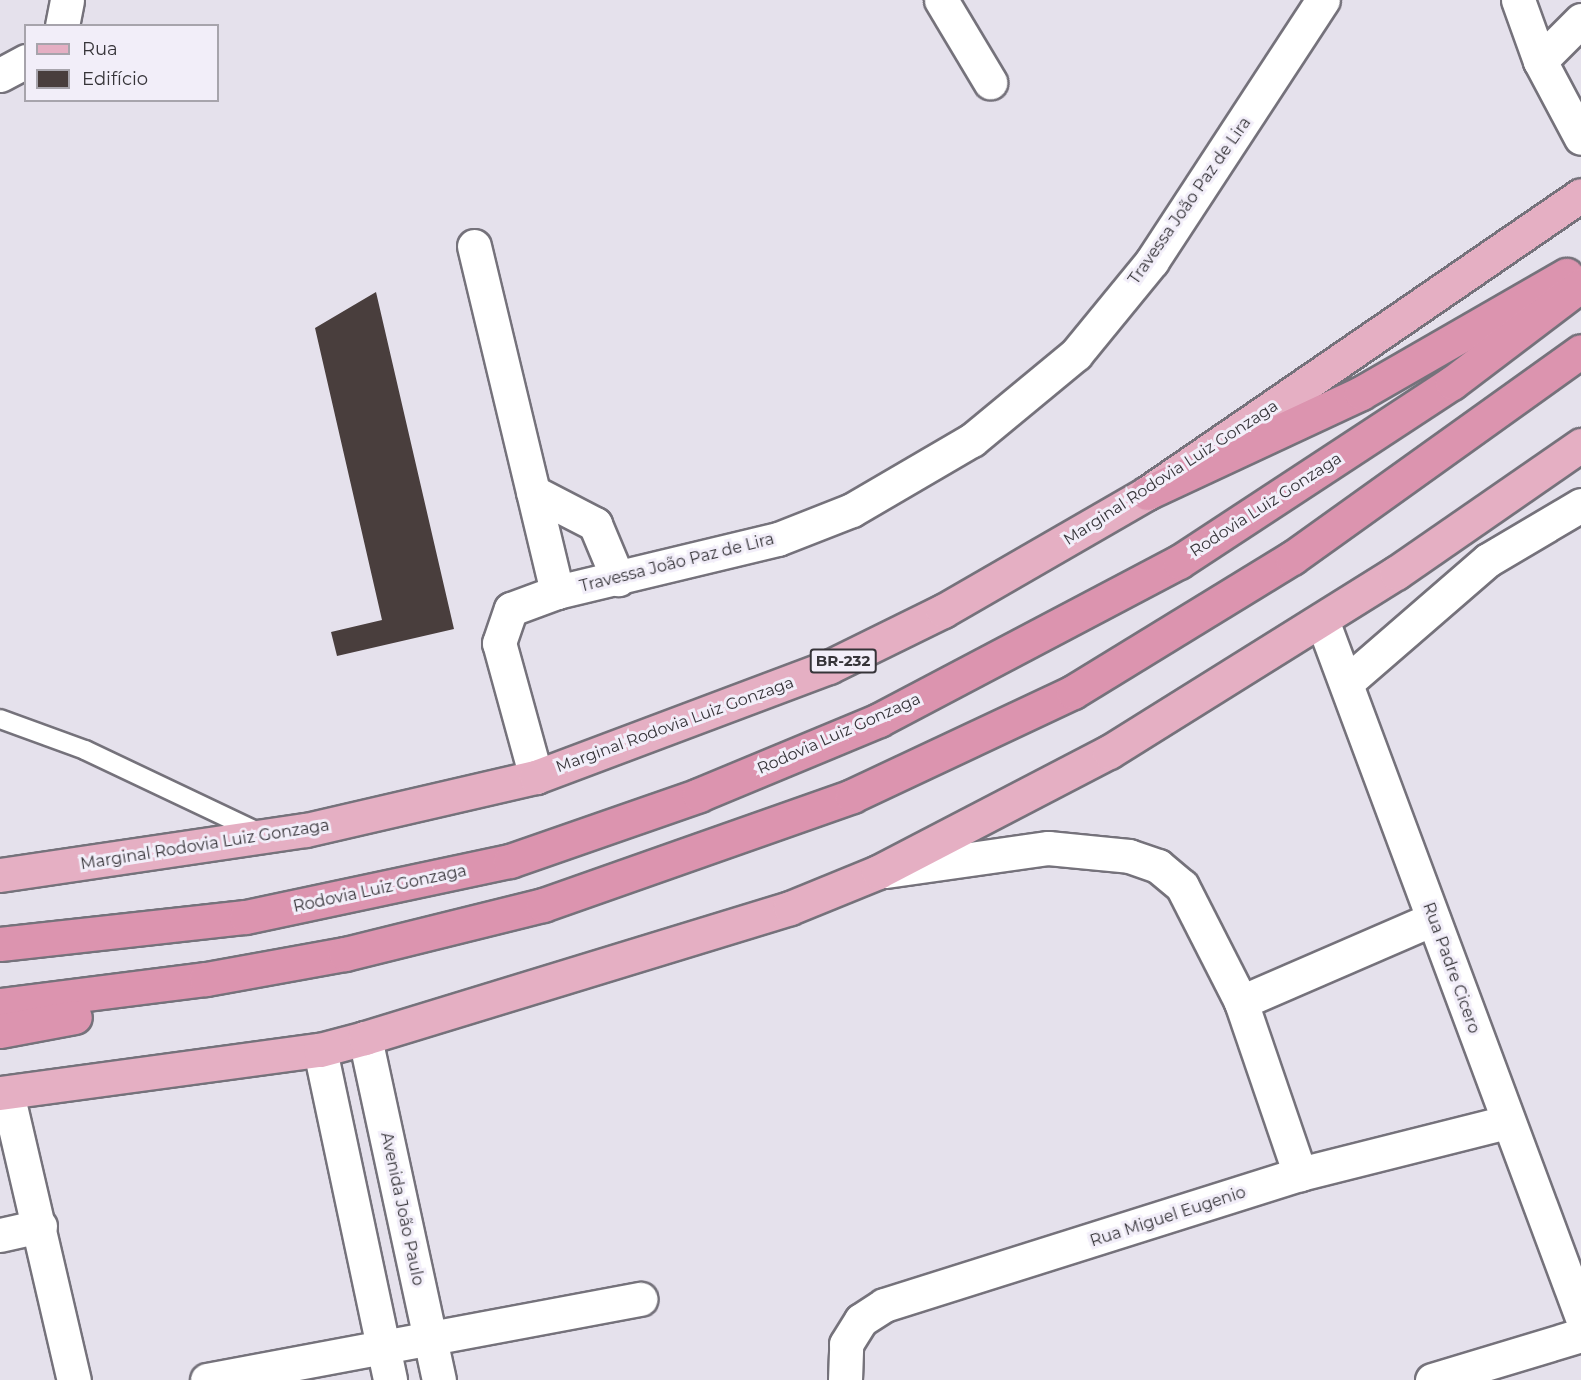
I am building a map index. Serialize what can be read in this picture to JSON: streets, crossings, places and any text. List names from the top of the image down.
{
  "streets": {
    "highway": ["Rodovia Luiz Gonzaga"],
    "main road": ["Marginal Rodovia Luiz Gonzaga", "BR-232"],
    "street": [
      "Travessa João Paz de Lira",
      "Rua Padre Cicero",
      "Avenida João Paulo",
      "Rua Miguel Eugenio"
    ]
  },
  "crossings": [
    ["Travessa João Paz de Lira", "Marginal Rodovia Luiz Gonzaga"],
    ["Rua Padre Cicero", "Rua Miguel Eugenio"]
  ],
  "legend": ["Rua", "Edifício"]
}
